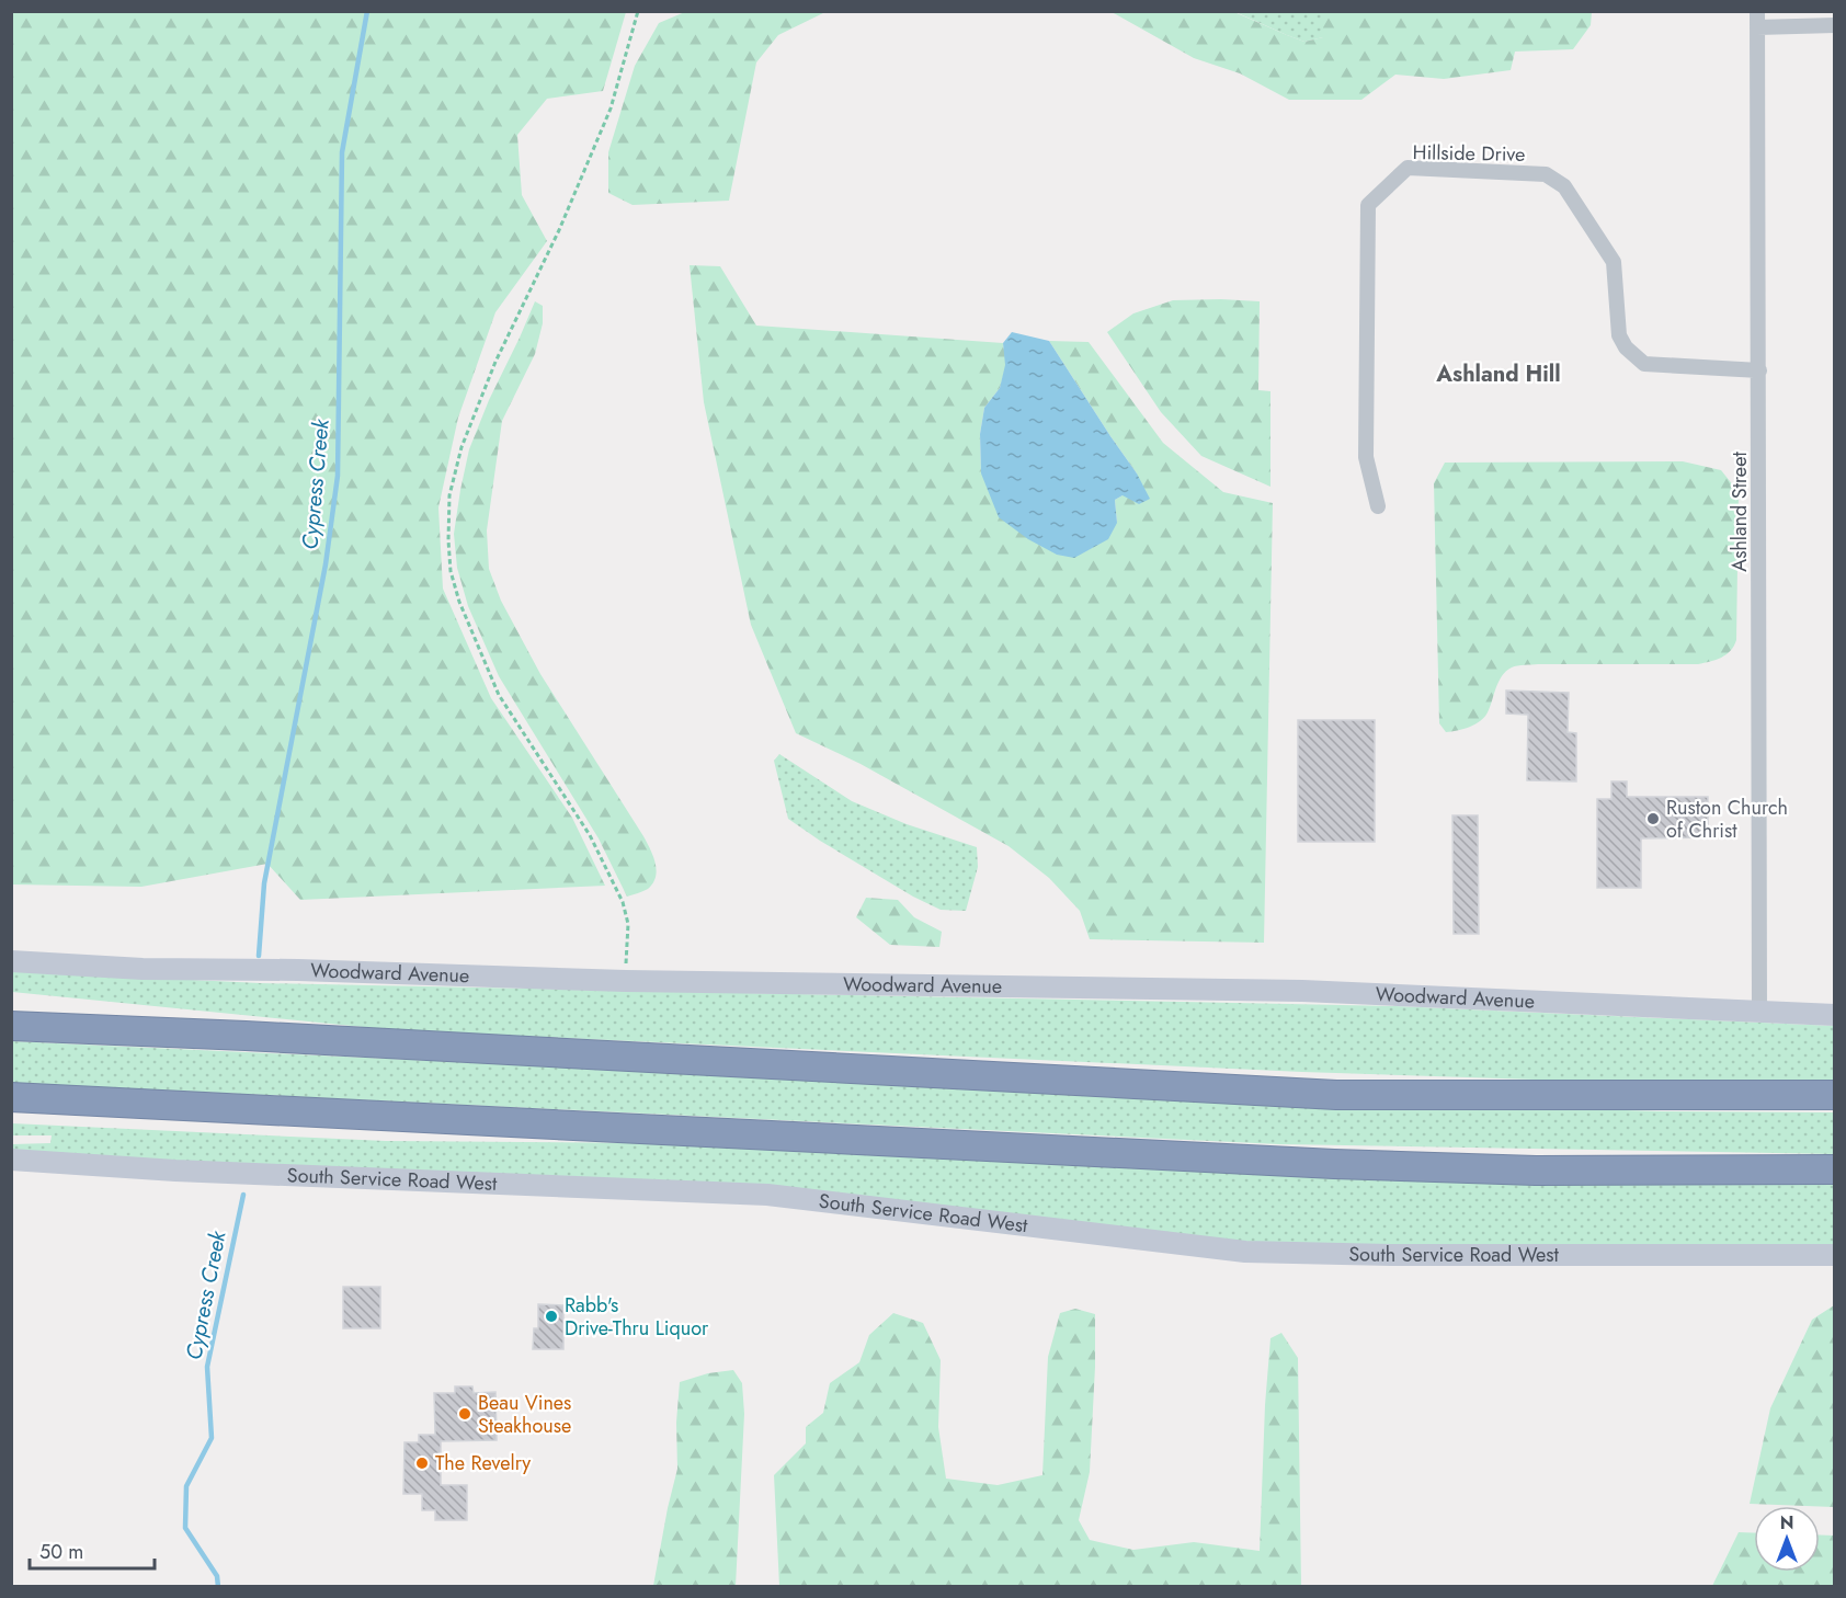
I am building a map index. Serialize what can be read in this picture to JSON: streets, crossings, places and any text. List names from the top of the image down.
{
  "streets": {
    "main road": ["Woodward Avenue", "South Service Road West"],
    "street": ["Hillside Drive", "Ashland Street"]
  },
  "crossings": [
    ["Hillside Drive", "Ashland Street"],
    ["Ashland Street", "Woodward Avenue"]
  ],
  "districts": ["Ashland Hill"],
  "water": ["Cypress Creek"],
  "places": [
    "Ruston Church of Christ",
    "Rabb's Drive-Thru Liquor",
    "Beau Vines Steakhouse",
    "The Revelry"
  ],
  "scale_bar": "50 m",
  "north": "top"
}
